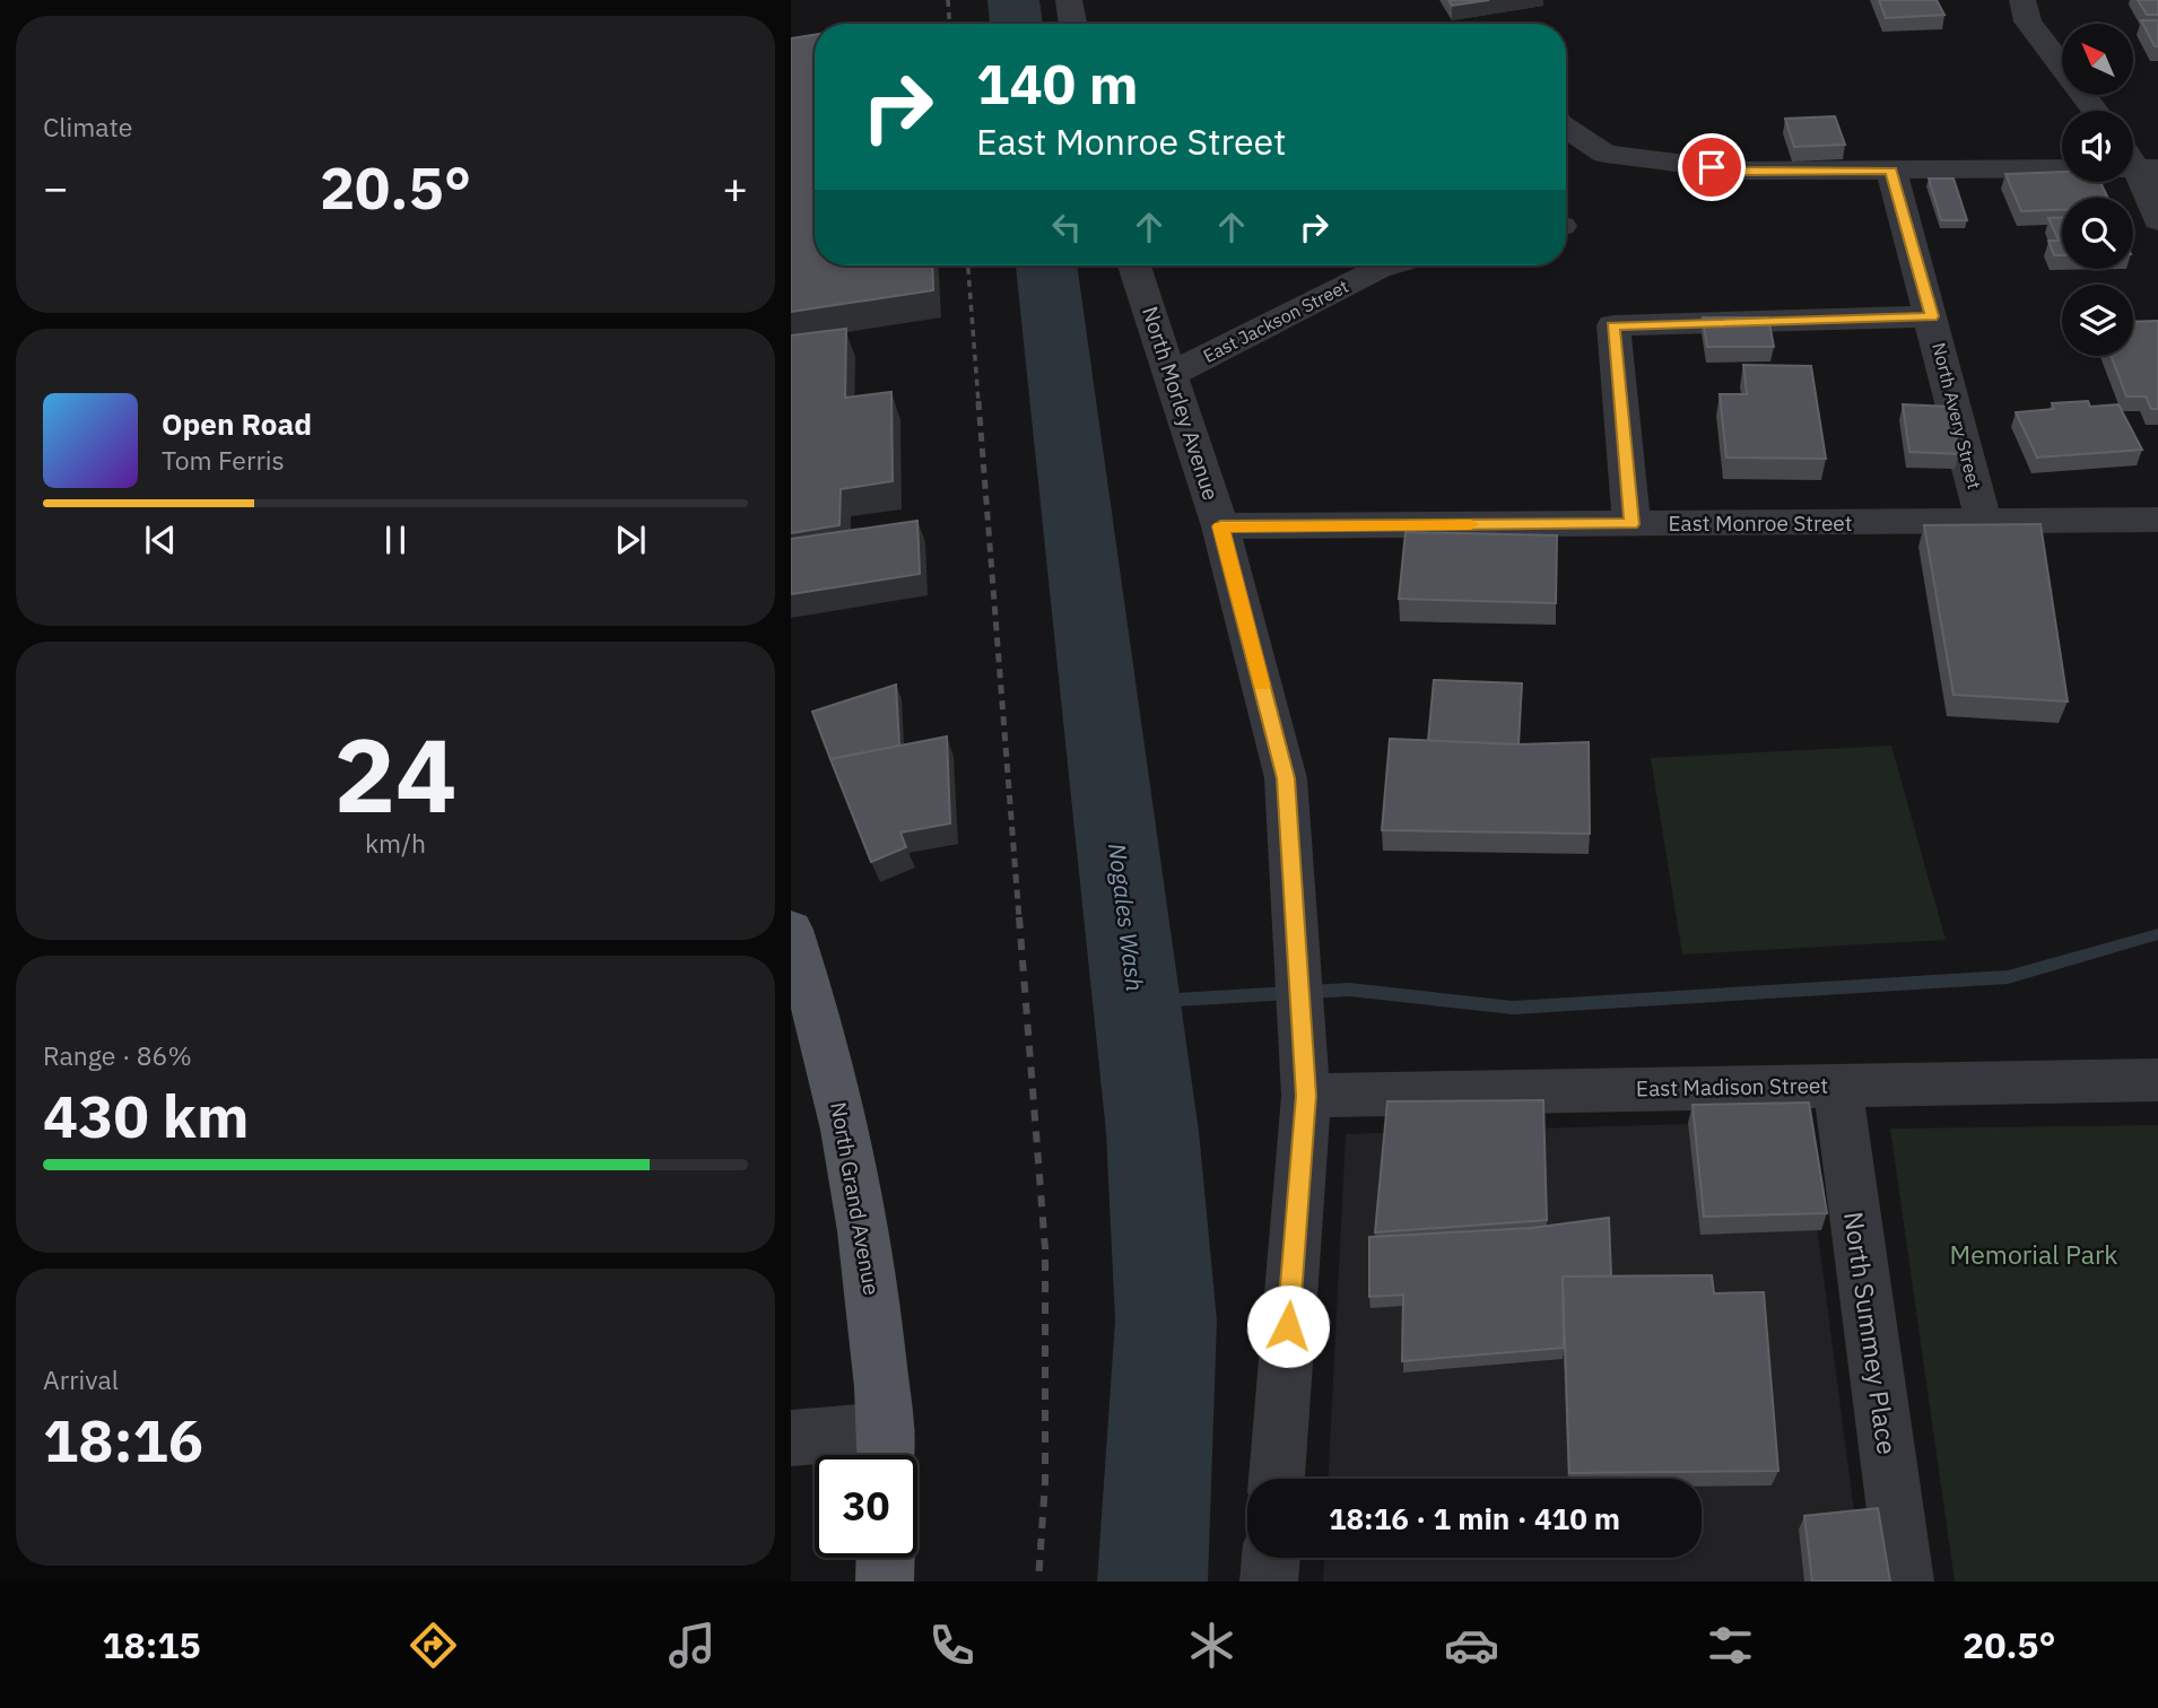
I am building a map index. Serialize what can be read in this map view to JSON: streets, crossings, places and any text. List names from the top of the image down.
{
  "streets": {
    "main road": ["North Grand Avenue"],
    "street": [
      "East Jackson Street",
      "North Morley Avenue",
      "North Avery Street",
      "East Monroe Street",
      "East Madison Street",
      "North Summey Place"
    ]
  },
  "crossings": [
    ["East Jackson Street", "North Morley Avenue"],
    ["North Morley Avenue", "East Monroe Street"],
    ["North Morley Avenue", "East Madison Street"],
    ["North Avery Street", "East Monroe Street"],
    ["East Madison Street", "North Summey Place"]
  ],
  "water": ["Nogales Wash"],
  "parks": ["Memorial Park"],
  "north": "top left",
  "page": {
    "tile": [
      "Climate",
      ["24", "km/h"],
      ["Range · 86%", "430 km"],
      ["Arrival", "18:16"]
    ],
    "turn": ["140 m", "East Monroe Street"],
    "heat": ["−", "20.5°", "+"],
    "song": ["Open Road", "Tom Ferris"],
    "limit": "30",
    "trip": "18:16 · 1 min · 410 m",
    "tabs": ["18:15", "20.5°"]
  }
}
